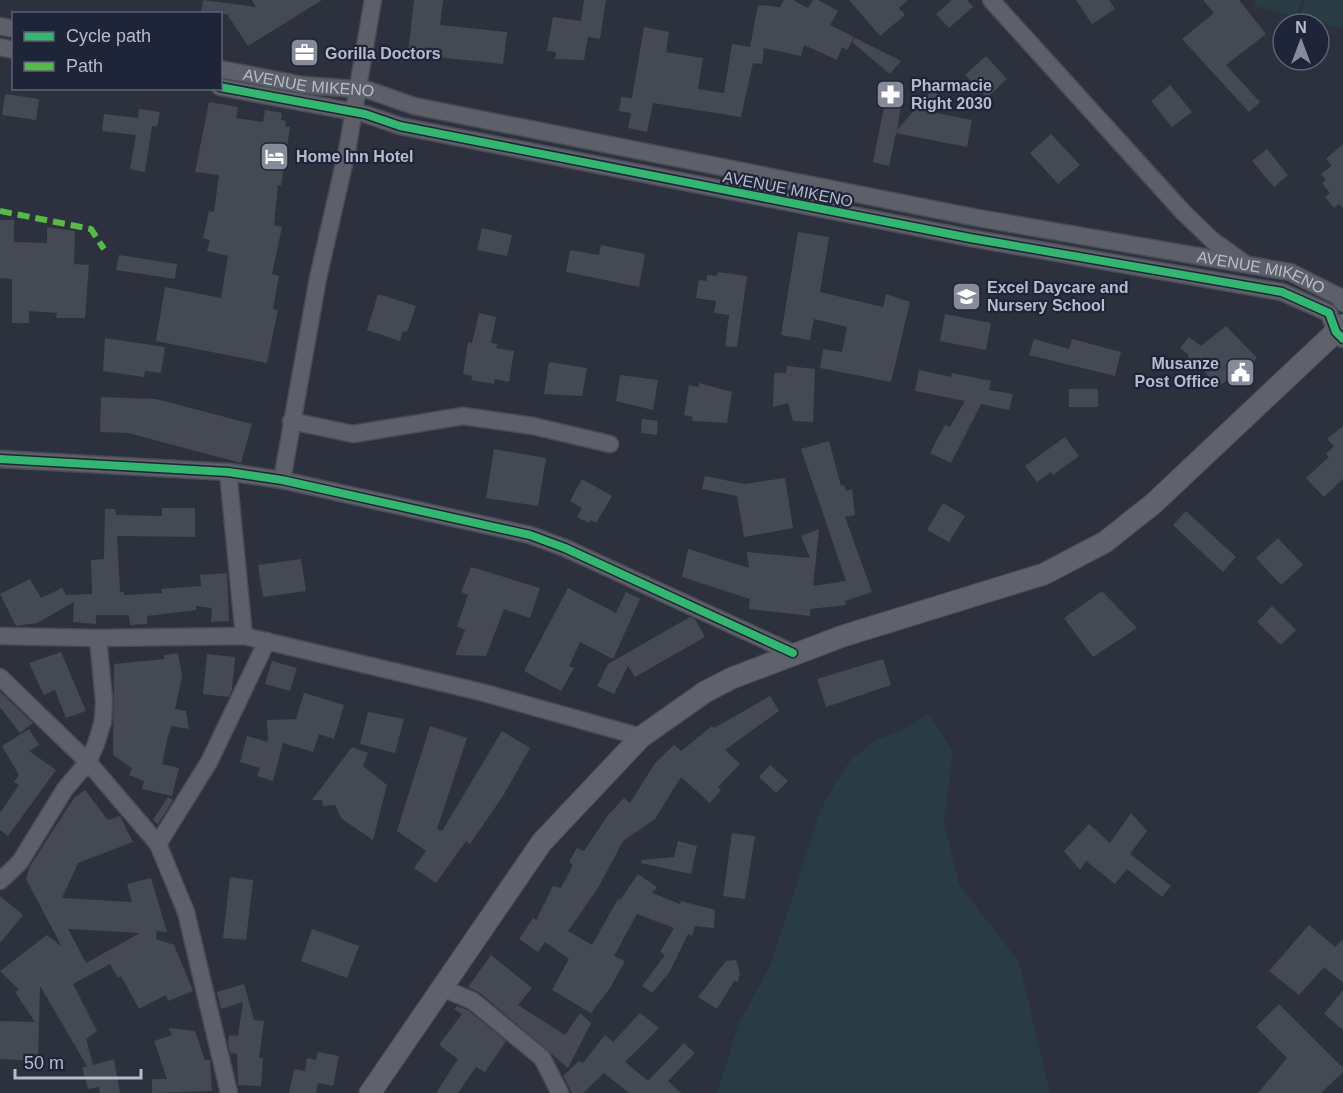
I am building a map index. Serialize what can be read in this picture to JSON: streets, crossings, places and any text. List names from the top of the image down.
{
  "streets": {
    "street": ["AVENUE MIKENO"]
  },
  "places": {
    "office": ["Gorilla Doctors"],
    "pharmacy": ["Pharmacie Right 2030"],
    "hotel": ["Home Inn Hotel"],
    "school or university": ["Excel Daycare and Nursery School"],
    "public building": ["Musanze Post Office"]
  },
  "legend": ["Cycle path", "Path"],
  "scale_bar": "50 m",
  "north": "top"
}
